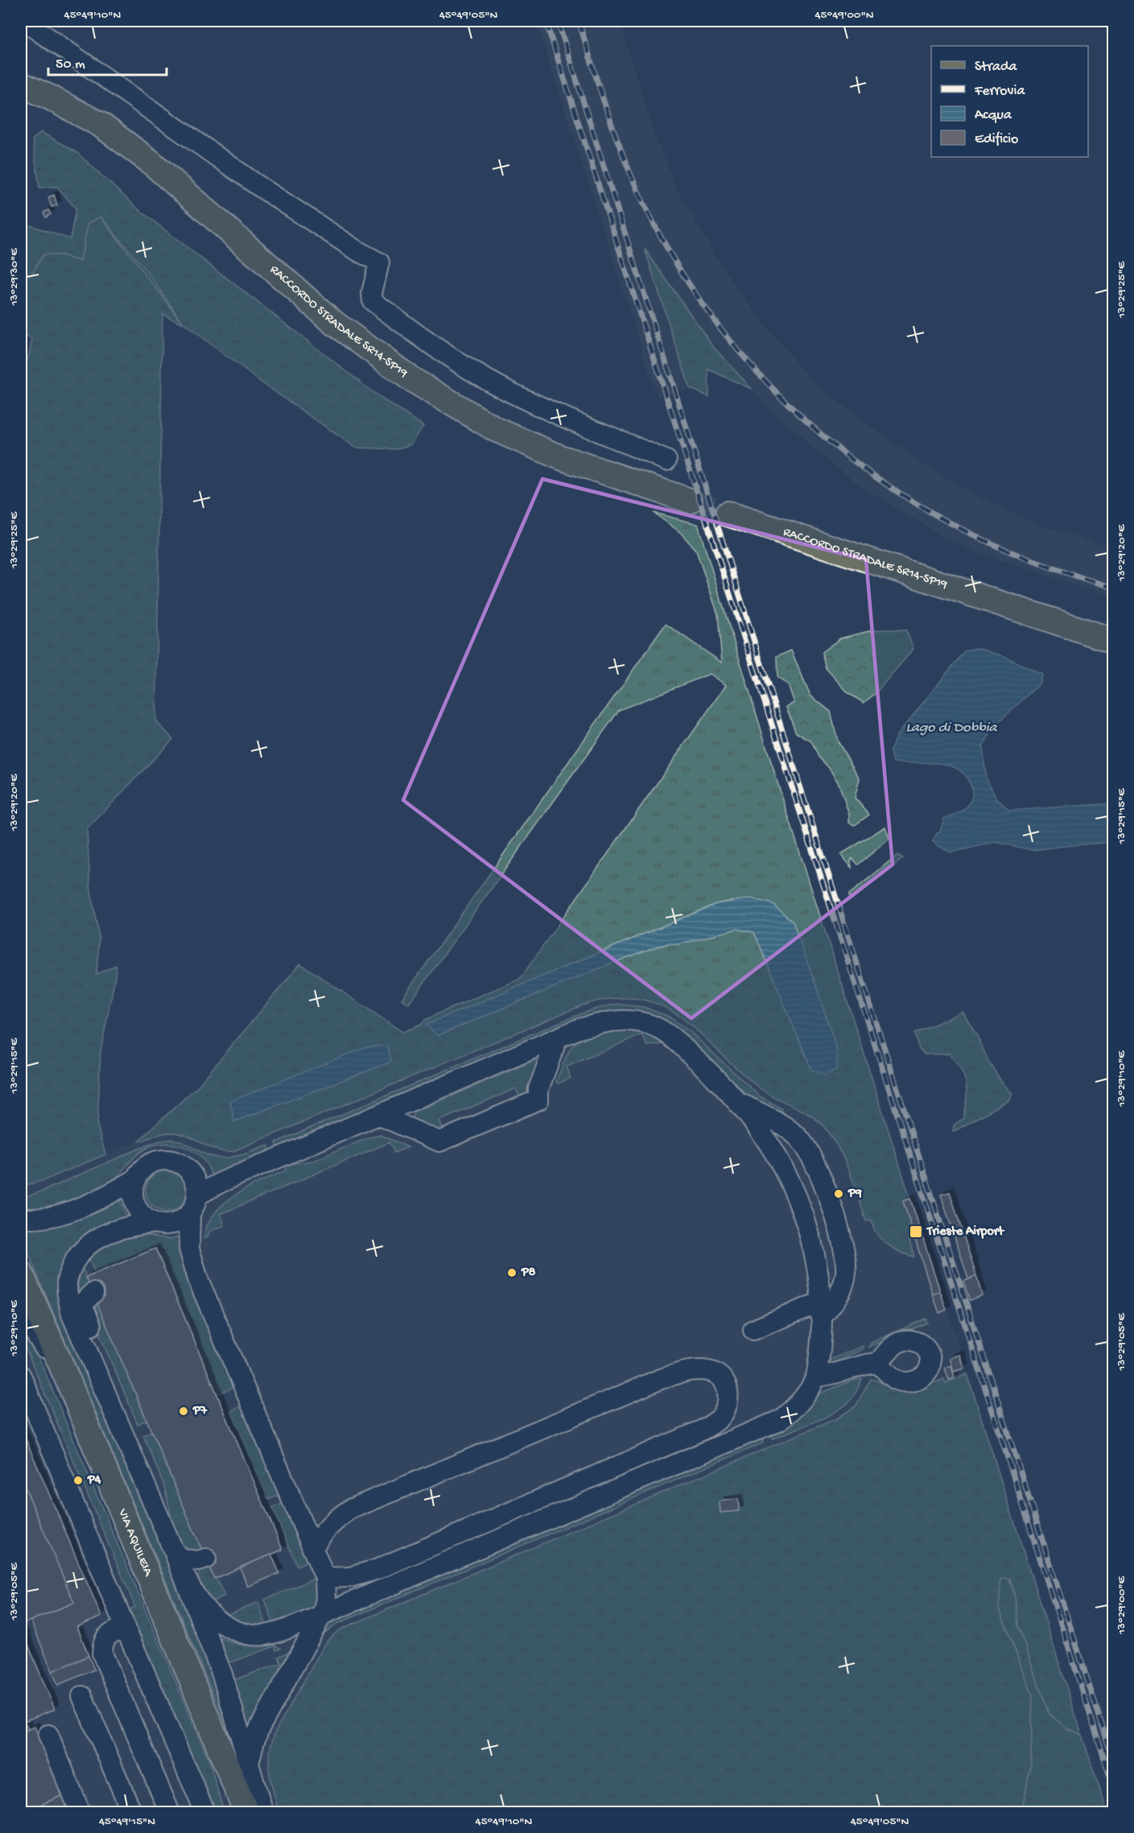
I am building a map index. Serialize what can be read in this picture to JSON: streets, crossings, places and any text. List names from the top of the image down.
{
  "streets": {
    "main road": ["RACCORDO STRADALE SR14-SP19", "VIA AQUILEIA"]
  },
  "water": ["Lago di Dobbia"],
  "places": {
    "other": [
      "P9",
      "P8",
      "P7",
      "P4"
    ],
    "transit": ["Trieste Airport"]
  },
  "legend": [
    "Strada",
    "Ferrovia",
    "Acqua",
    "Edificio"
  ],
  "scale_bar": "50 m",
  "coordinates": [
    "45°49'10\"N",
    "45°49'05\"N",
    "45°49'00\"N",
    "13°29'30\"E",
    "13°29'25\"E",
    "13°29'20\"E",
    "13°29'15\"E",
    "13°29'10\"E",
    "13°29'05\"E",
    "13°29'00\"E",
    "45°49'15\"N"
  ]
}
